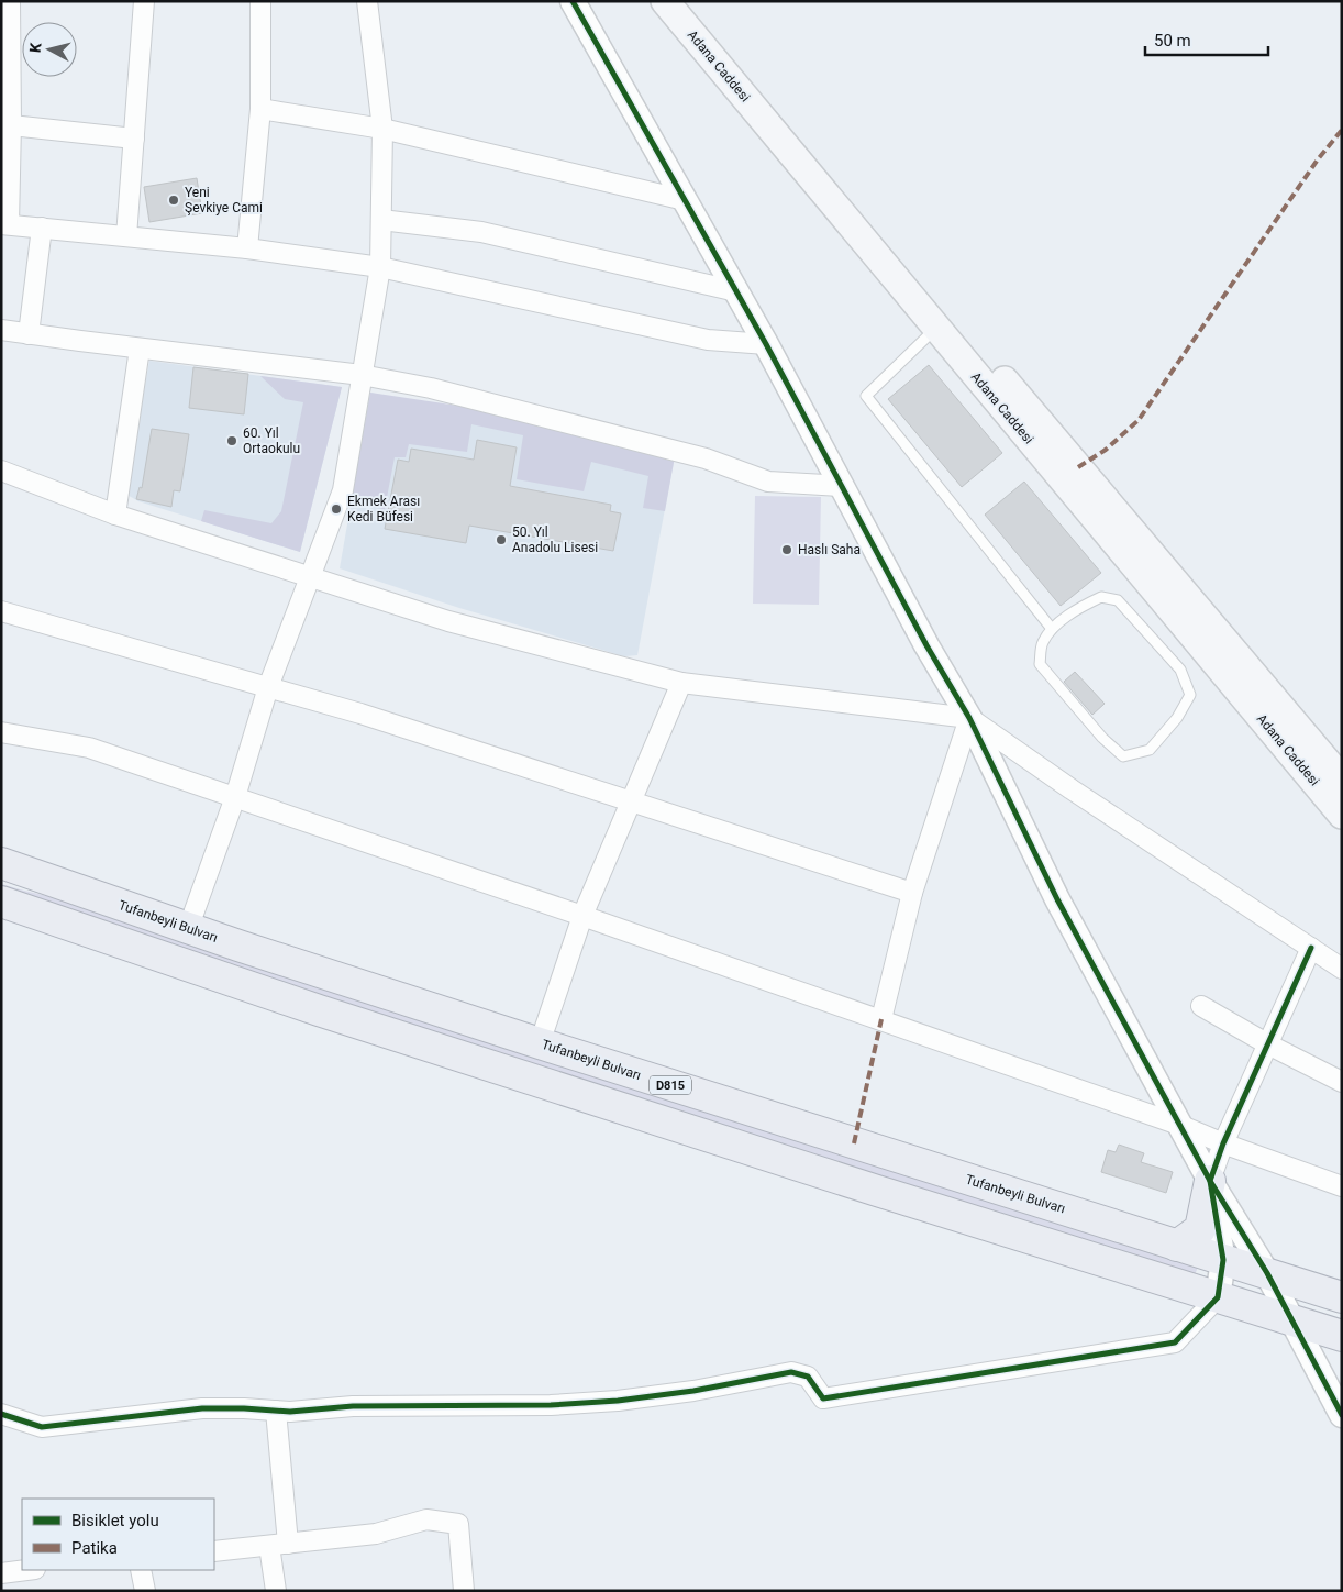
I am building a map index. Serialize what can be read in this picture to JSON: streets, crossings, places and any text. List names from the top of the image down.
{
  "streets": {
    "highway": ["Tufanbeyli Bulvarı", "D815"],
    "main road": ["Adana Caddesi"]
  },
  "places": [
    "Yeni Şevkiye Cami",
    "60. Yıl Ortaokulu",
    "Ekmek Arası Kedi Büfesi",
    "50. Yıl Anadolu Lisesi",
    "Haslı Saha"
  ],
  "legend": ["Bisiklet yolu", "Patika"],
  "scale_bar": "50 m",
  "north": "left"
}
